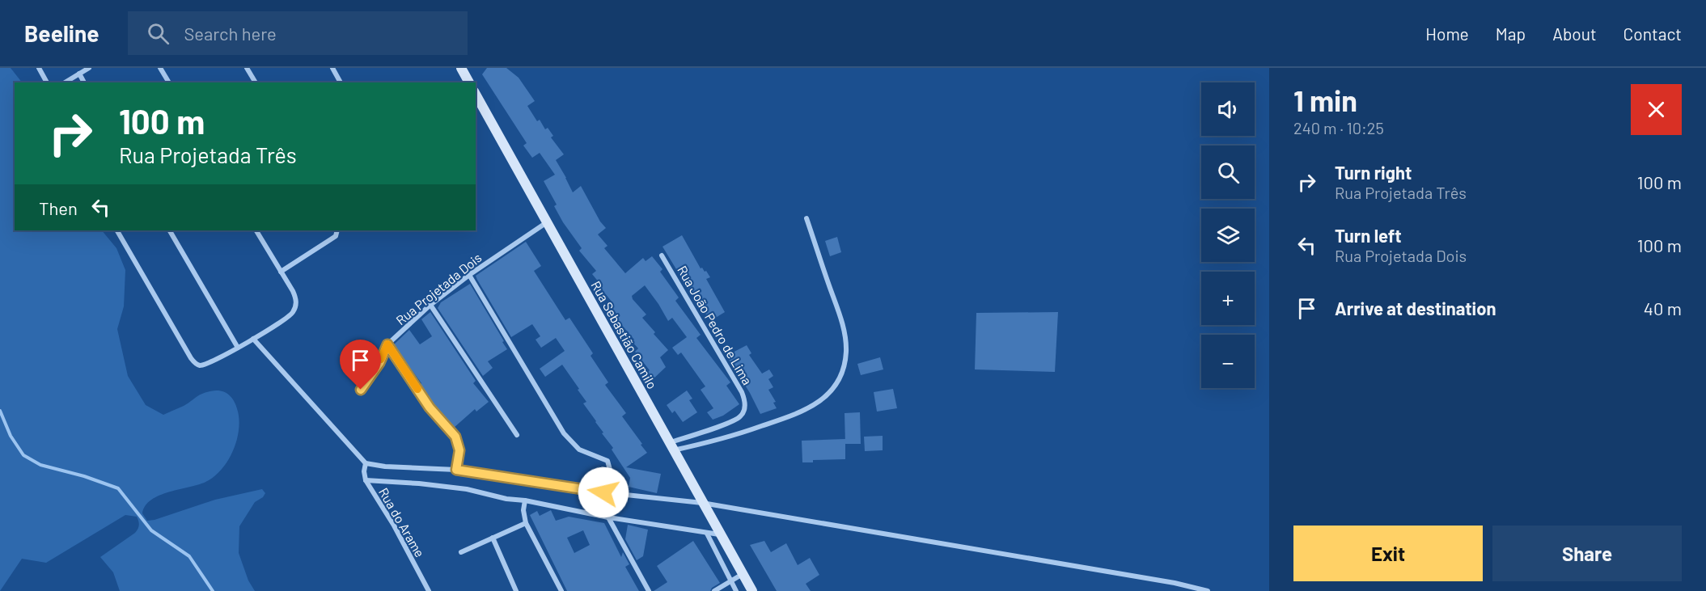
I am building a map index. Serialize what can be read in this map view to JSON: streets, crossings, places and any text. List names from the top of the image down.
{
  "streets": {
    "main road": ["Rua Sebastião Camilo"],
    "street": ["Rua Projetada Dois", "Rua João Pedro de Lima", "Rua do Arame"]
  },
  "crossings": [
    ["Rua Projetada Dois", "Rua Sebastião Camilo"],
    ["Rua João Pedro de Lima", "Rua Sebastião Camilo"]
  ],
  "page": {
    "header": "Beeline",
    "search": "Search here",
    "nav": [
      "Home",
      "Map",
      "About",
      "Contact"
    ],
    "heading": ["1 min", "240 m · 10:25"],
    "map_buttons": ["+", "−"],
    "turn": ["100 m", "Rua Projetada Três"],
    "list": [
      {
        "name": "Turn right",
        "note": "Rua Projetada Três",
        "value": "100 m"
      },
      {
        "name": "Turn left",
        "note": "Rua Projetada Dois",
        "value": "100 m"
      },
      {
        "name": "Arrive at destination",
        "value": "40 m"
      }
    ],
    "then": "Then",
    "buttons": ["Exit", "Share"]
  }
}
